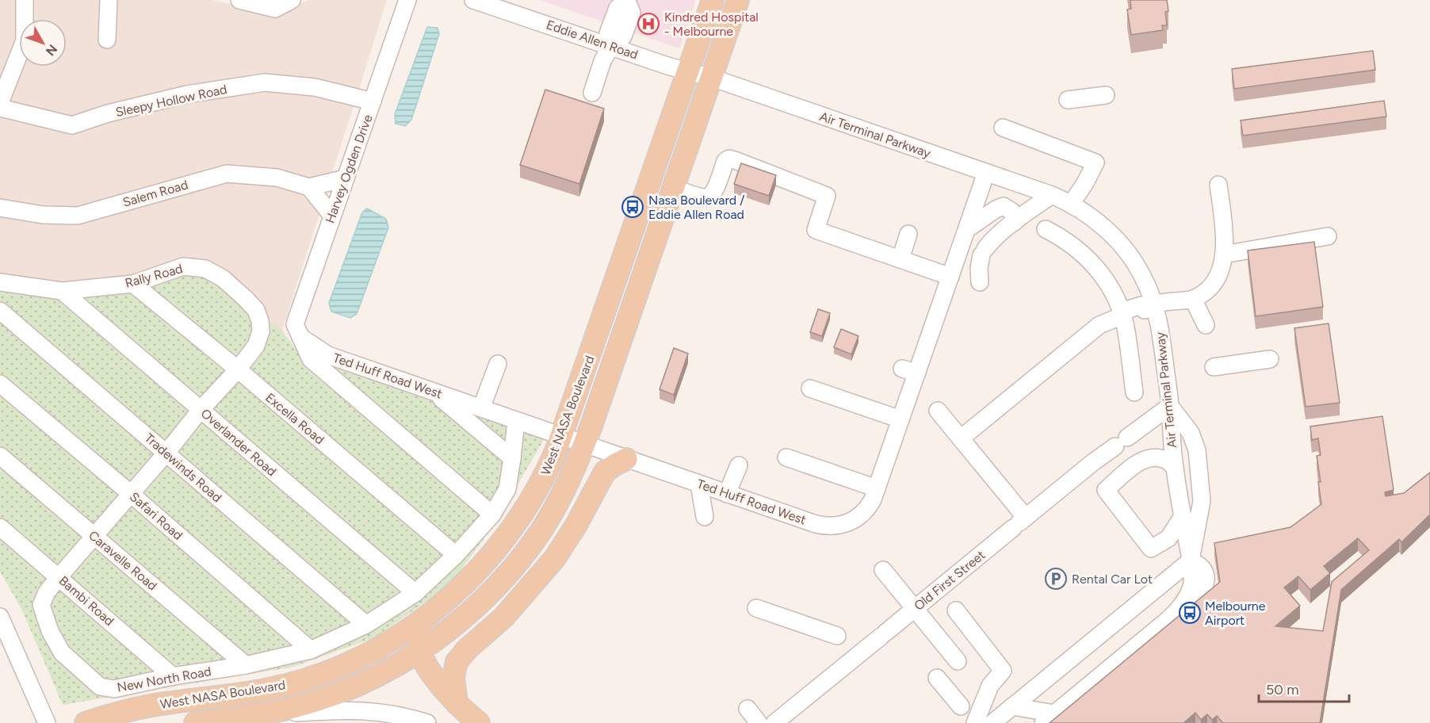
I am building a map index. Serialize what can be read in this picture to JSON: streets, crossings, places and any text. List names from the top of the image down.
{
  "streets": {
    "main road": ["West NASA Boulevard"],
    "street": [
      "Eddie Allen Road",
      "Sleepy Hollow Road",
      "Air Terminal Parkway",
      "Harvey Ogden Drive",
      "Salem Road",
      "Rally Road",
      "Ted Huff Road West",
      "Excella Road",
      "Overlander Road",
      "Tradewinds Road",
      "Safari Road",
      "Caravelle Road",
      "Old First Street",
      "Bambi Road",
      "New North Road"
    ]
  },
  "crossings": [
    ["Eddie Allen Road", "Air Terminal Parkway"],
    ["Eddie Allen Road", "West NASA Boulevard"],
    ["Sleepy Hollow Road", "Harvey Ogden Drive"],
    ["Air Terminal Parkway", "Ted Huff Road West"],
    ["Air Terminal Parkway", "West NASA Boulevard"],
    ["Air Terminal Parkway", "Old First Street"],
    ["Harvey Ogden Drive", "Salem Road"],
    ["Harvey Ogden Drive", "Ted Huff Road West"],
    ["Rally Road", "Excella Road"],
    ["Rally Road", "Overlander Road"],
    ["Rally Road", "New North Road"],
    ["Ted Huff Road West", "West NASA Boulevard"],
    ["Ted Huff Road West", "New North Road"],
    ["Excella Road", "New North Road"],
    ["Overlander Road", "New North Road"],
    ["Tradewinds Road", "New North Road"],
    ["Safari Road", "New North Road"],
    ["Caravelle Road", "New North Road"],
    ["Bambi Road", "New North Road"]
  ],
  "places": {
    "hospital": ["Kindred Hospital - Melbourne"],
    "bus stop": ["Nasa Boulevard / Eddie Allen Road", "Melbourne Airport"],
    "parking": ["Rental Car Lot"]
  },
  "scale_bar": "50 m",
  "north": "bottom right"
}
